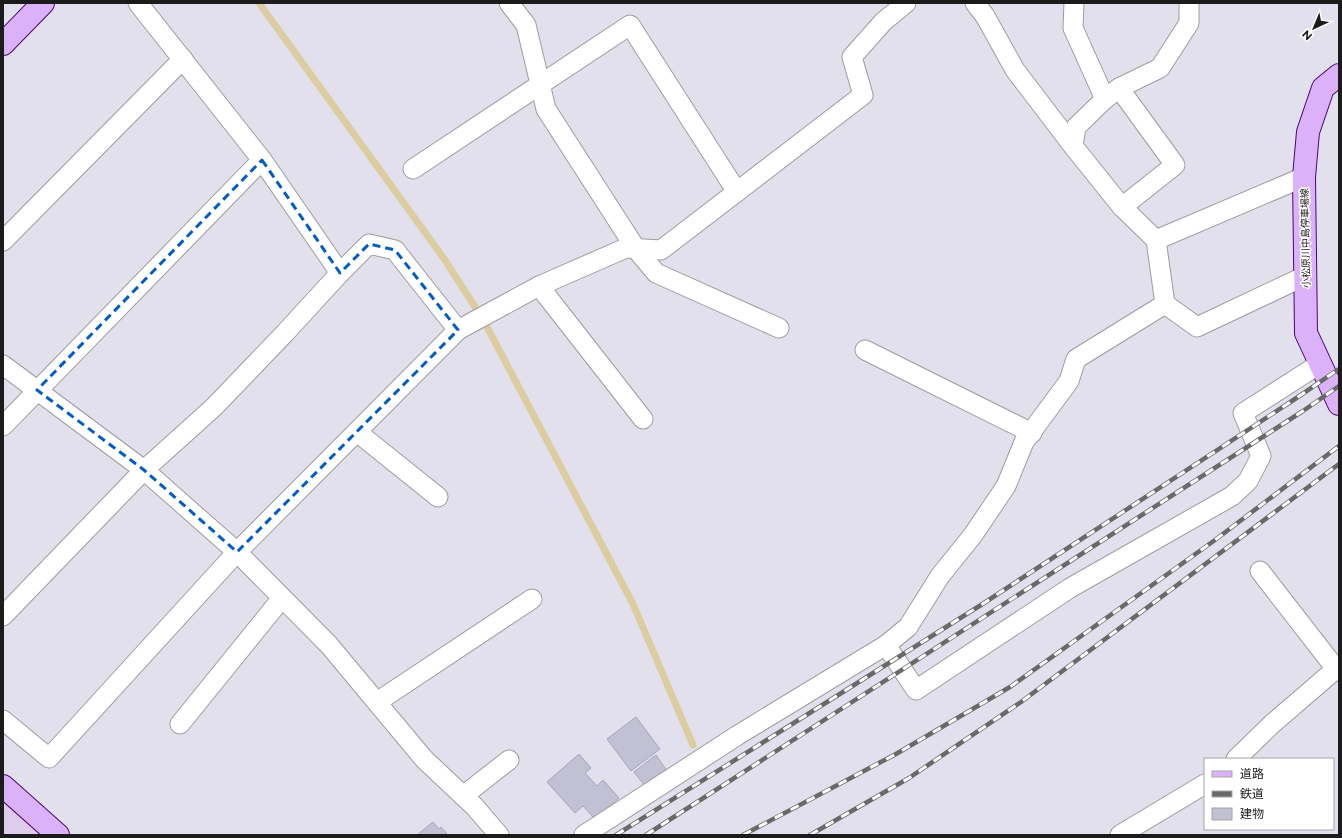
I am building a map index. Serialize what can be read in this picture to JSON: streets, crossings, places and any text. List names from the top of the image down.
{
  "streets": {
    "main road": ["小松原川中島停車場線"]
  },
  "legend": ["道路", "鉄道", "建物"],
  "north": "bottom left"
}
